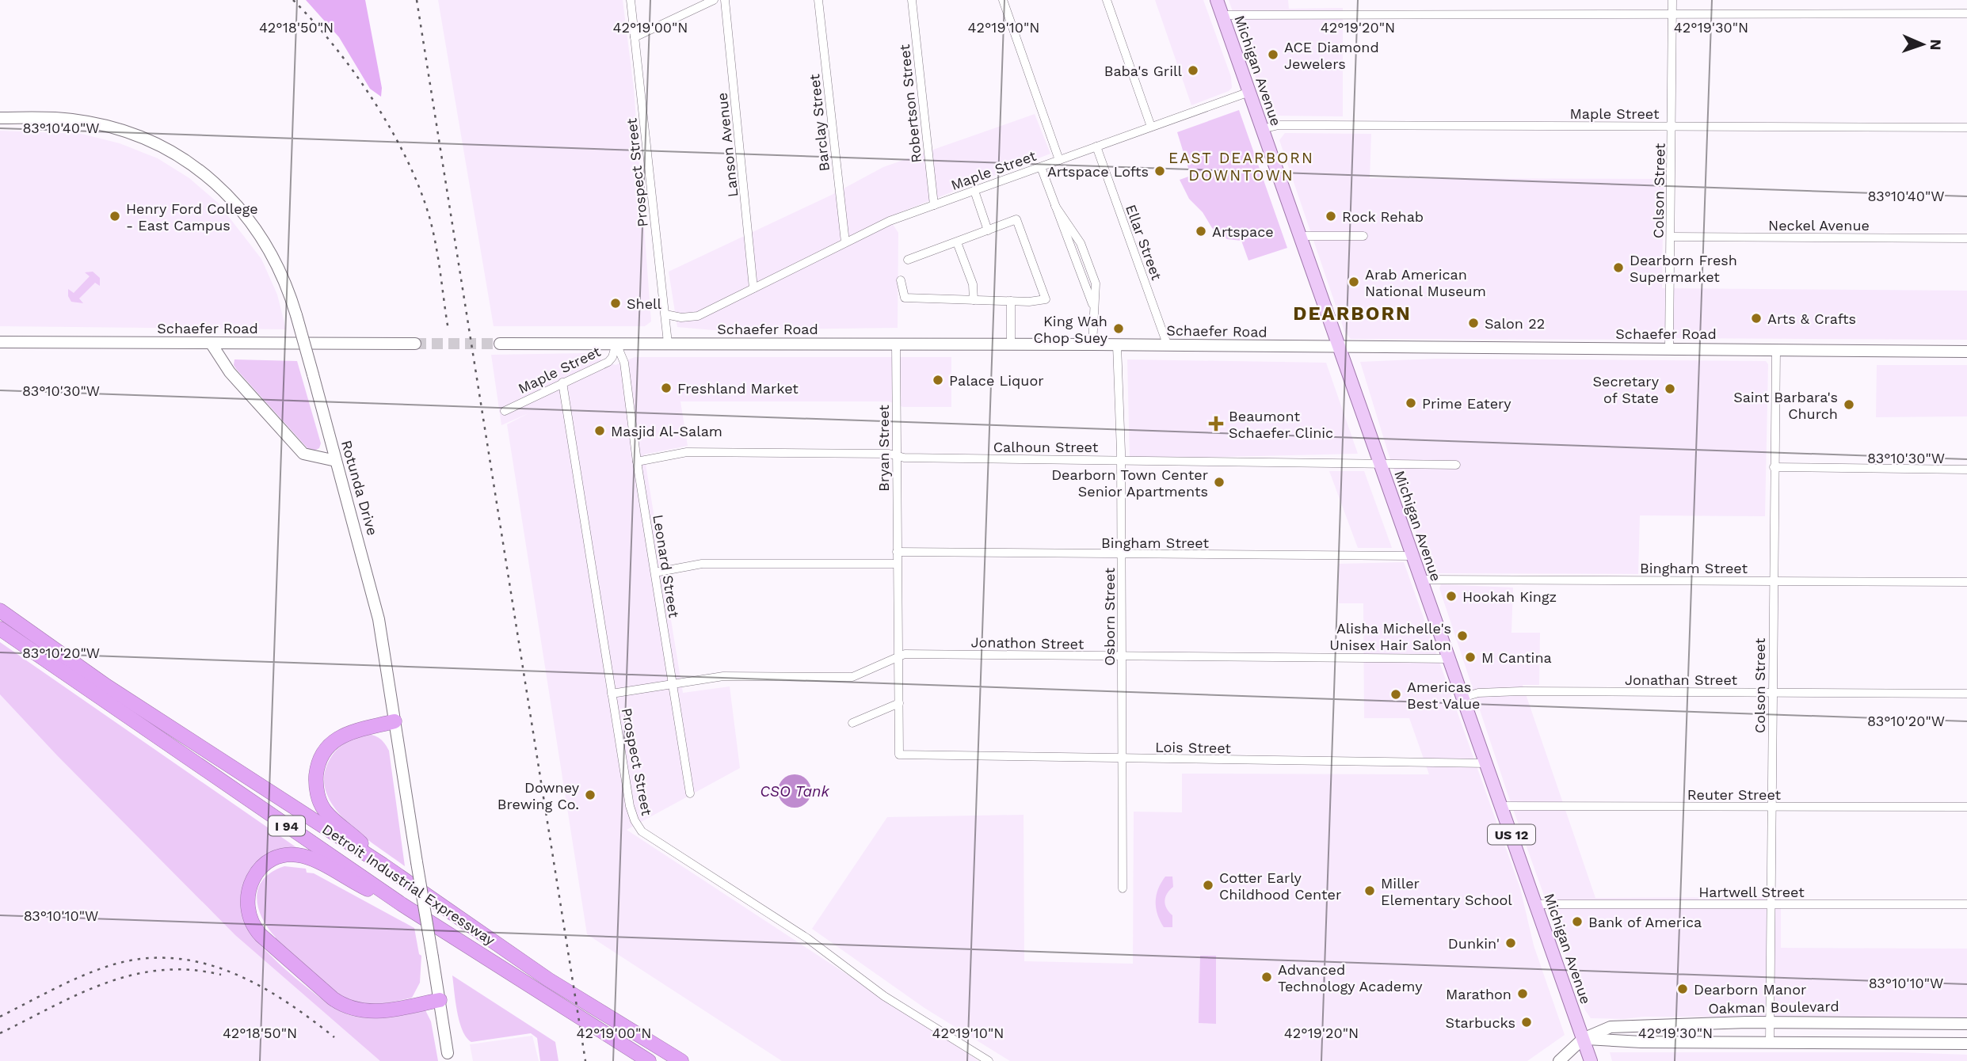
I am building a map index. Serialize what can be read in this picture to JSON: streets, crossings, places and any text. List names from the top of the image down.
{
  "streets": {
    "highway": ["I 94", "Detroit Industrial Expressway"],
    "main road": [
      "Michigan Avenue",
      "Schaefer Road",
      "Rotunda Drive",
      "US 12",
      "Oakman Boulevard"
    ],
    "street": [
      "Robertson Street",
      "Maple Street",
      "Barclay Street",
      "Lanson Avenue",
      "Prospect Street",
      "Colson Street",
      "Neckel Avenue",
      "Ellar Street",
      "Calhoun Street",
      "Bryan Street",
      "Bingham Street",
      "Leonard Street",
      "Osborn Street",
      "Jonathon Street",
      "Jonathan Street",
      "Lois Street",
      "Reuter Street",
      "Hartwell Street"
    ]
  },
  "crossings": [
    ["Michigan Avenue", "Maple Street"],
    ["Michigan Avenue", "Schaefer Road"],
    ["Michigan Avenue", "Calhoun Street"],
    ["Michigan Avenue", "Bingham Street"],
    ["Michigan Avenue", "Jonathon Street"],
    ["Michigan Avenue", "Jonathan Street"],
    ["Michigan Avenue", "Lois Street"],
    ["Michigan Avenue", "Reuter Street"],
    ["Michigan Avenue", "Hartwell Street"],
    ["Michigan Avenue", "Oakman Boulevard"],
    ["Robertson Street", "Maple Street"],
    ["Maple Street", "Barclay Street"],
    ["Maple Street", "Lanson Avenue"],
    ["Maple Street", "Prospect Street"],
    ["Maple Street", "Colson Street"],
    ["Maple Street", "Ellar Street"],
    ["Maple Street", "Schaefer Road"],
    ["Maple Street", "Leonard Street"],
    ["Prospect Street", "Schaefer Road"],
    ["Prospect Street", "Jonathon Street"],
    ["Colson Street", "Neckel Avenue"],
    ["Colson Street", "Schaefer Road"],
    ["Colson Street", "Bingham Street"],
    ["Colson Street", "Jonathan Street"],
    ["Colson Street", "Reuter Street"],
    ["Colson Street", "Hartwell Street"],
    ["Colson Street", "Oakman Boulevard"],
    ["Ellar Street", "Schaefer Road"],
    ["Schaefer Road", "Bryan Street"],
    ["Schaefer Road", "Leonard Street"],
    ["Schaefer Road", "Osborn Street"],
    ["Calhoun Street", "Bryan Street"],
    ["Calhoun Street", "Leonard Street"],
    ["Calhoun Street", "Osborn Street"],
    ["Bryan Street", "Bingham Street"],
    ["Bingham Street", "Osborn Street"],
    ["Leonard Street", "Jonathon Street"],
    ["Osborn Street", "Jonathon Street"],
    ["Osborn Street", "Lois Street"]
  ],
  "districts": ["EAST DEARBORN DOWNTOWN", "DEARBORN"],
  "water": ["CSO Tank"],
  "places": {
    "other": [
      "ACE Diamond Jewelers",
      "Baba's Grill",
      "Artspace Lofts",
      "Henry Ford College - East Campus",
      "Rock Rehab",
      "Artspace",
      "Dearborn Fresh Supermarket",
      "Arab American National Museum",
      "Shell",
      "Arts & Crafts",
      "Salon 22",
      "King Wah Chop Suey",
      "Palace Liquor",
      "Freshland Market",
      "Secretary of State",
      "Prime Eatery",
      "Saint Barbara's Church",
      "Masjid Al-Salam",
      "Dearborn Town Center Senior Apartments",
      "Hookah Kingz",
      "Alisha Michelle's Unisex Hair Salon",
      "M Cantina",
      "Americas Best Value",
      "Downey Brewing Co.",
      "Cotter Early Childhood Center",
      "Miller Elementary School",
      "Bank of America",
      "Dunkin'",
      "Advanced Technology Academy",
      "Dearborn Manor",
      "Marathon",
      "Starbucks"
    ],
    "health": ["Beaumont Schaefer Clinic"]
  },
  "north": "right",
  "coordinates": [
    "42°18'50\"N",
    "42°19'00\"N",
    "42°19'10\"N",
    "42°19'20\"N",
    "42°19'30\"N",
    "83°10'40\"W",
    "83°10'30\"W",
    "83°10'20\"W",
    "83°10'10\"W"
  ]
}
